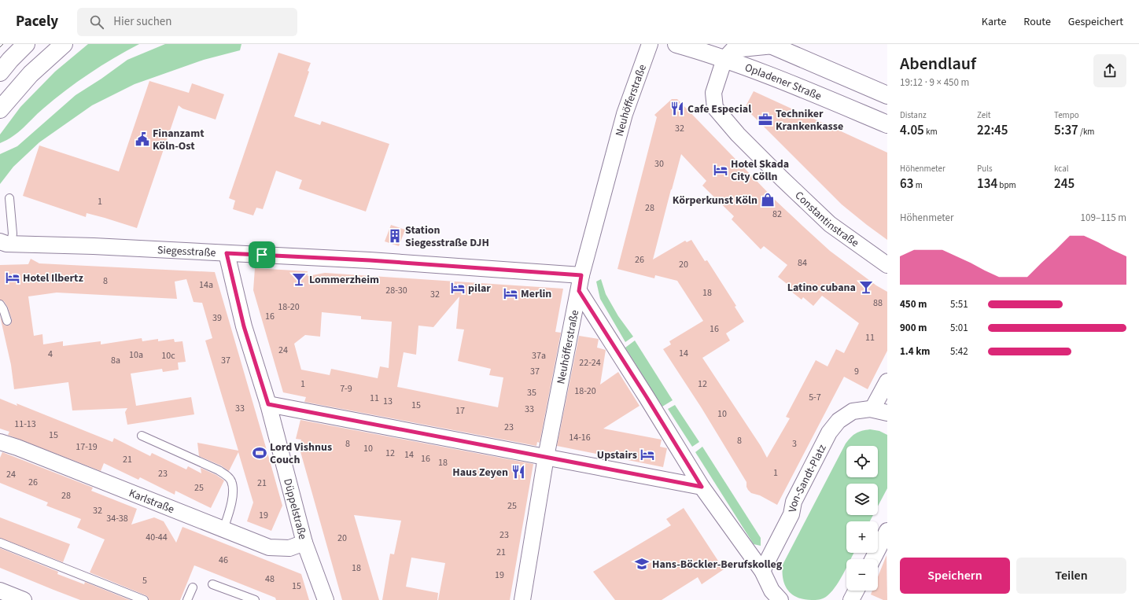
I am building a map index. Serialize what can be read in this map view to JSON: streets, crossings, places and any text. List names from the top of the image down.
{
  "streets": {
    "main road": ["Opladener Straße"],
    "street": [
      "Neuhöfferstraße",
      "Constantinstraße",
      "Siegesstraße",
      "Von-Sandt-Platz",
      "Karlstraße",
      "Düppelstraße"
    ]
  },
  "crossings": [
    ["Opladener Straße", "Constantinstraße"],
    ["Neuhöfferstraße", "Siegesstraße"],
    ["Siegesstraße", "Düppelstraße"],
    ["Karlstraße", "Düppelstraße"]
  ],
  "places": {
    "restaurant": ["Cafe Especial", "Haus Zeyen"],
    "office": ["Techniker Krankenkasse"],
    "public building": ["Finanzamt Köln-Ost"],
    "hotel": [
      "Hotel Skada City Cölln",
      "Hotel Ilbertz",
      "pilar",
      "Merlin",
      "Upstairs"
    ],
    "shop": ["Körperkunst Köln"],
    "building": ["Station Siegesstraße DJH"],
    "bar": ["Lommerzheim", "Latino cubana"],
    "sports": ["Lord Vishnus Couch"],
    "school or university": ["Hans-Böckler-Berufskolleg"]
  },
  "house_numbers": [
    "32",
    "30",
    "1",
    "28",
    "82",
    "26",
    "84",
    "20",
    "8",
    "14a",
    "28-30",
    "18",
    "32",
    "88",
    "18-20",
    "16",
    "39",
    "16",
    "11",
    "24",
    "14",
    "4",
    "10a",
    "10c",
    "37a",
    "8a",
    "37",
    "22-24",
    "37",
    "9",
    "1",
    "12",
    "7-9",
    "18-20",
    "35",
    "5-7",
    "11",
    "13",
    "15",
    "33",
    "33",
    "17",
    "10",
    "11-13",
    "23",
    "15",
    "14-16",
    "8",
    "8",
    "3",
    "17-19",
    "10",
    "12",
    "14",
    "16",
    "21",
    "18",
    "1",
    "23",
    "24",
    "26",
    "21",
    "25",
    "28",
    "25",
    "32",
    "19",
    "34-38",
    "23",
    "40-44",
    "20",
    "21",
    "46",
    "18",
    "19",
    "48",
    "5",
    "15"
  ],
  "page": {
    "header": "Pacely",
    "search": "Hier suchen",
    "nav": ["Karte", "Route", "Gespeichert"],
    "heading": ["Abendlauf", "19:12 · 9 × 450 m"],
    "stats": [
      ["Distanz", "4.05 km"],
      ["Zeit", "22:45"],
      ["Tempo", "5:37 /km"],
      ["Höhenmeter", "63 m"],
      ["Puls", "134 bpm"],
      ["kcal", "245"]
    ],
    "chart": ["Höhenmeter", "109–115 m"],
    "list": [
      {
        "name": "450 m",
        "note": "5:51"
      },
      {
        "name": "900 m",
        "note": "5:01"
      },
      {
        "name": "1.4 km",
        "note": "5:42"
      }
    ],
    "map_buttons": ["+", "−"],
    "buttons": ["Speichern", "Teilen"]
  }
}
